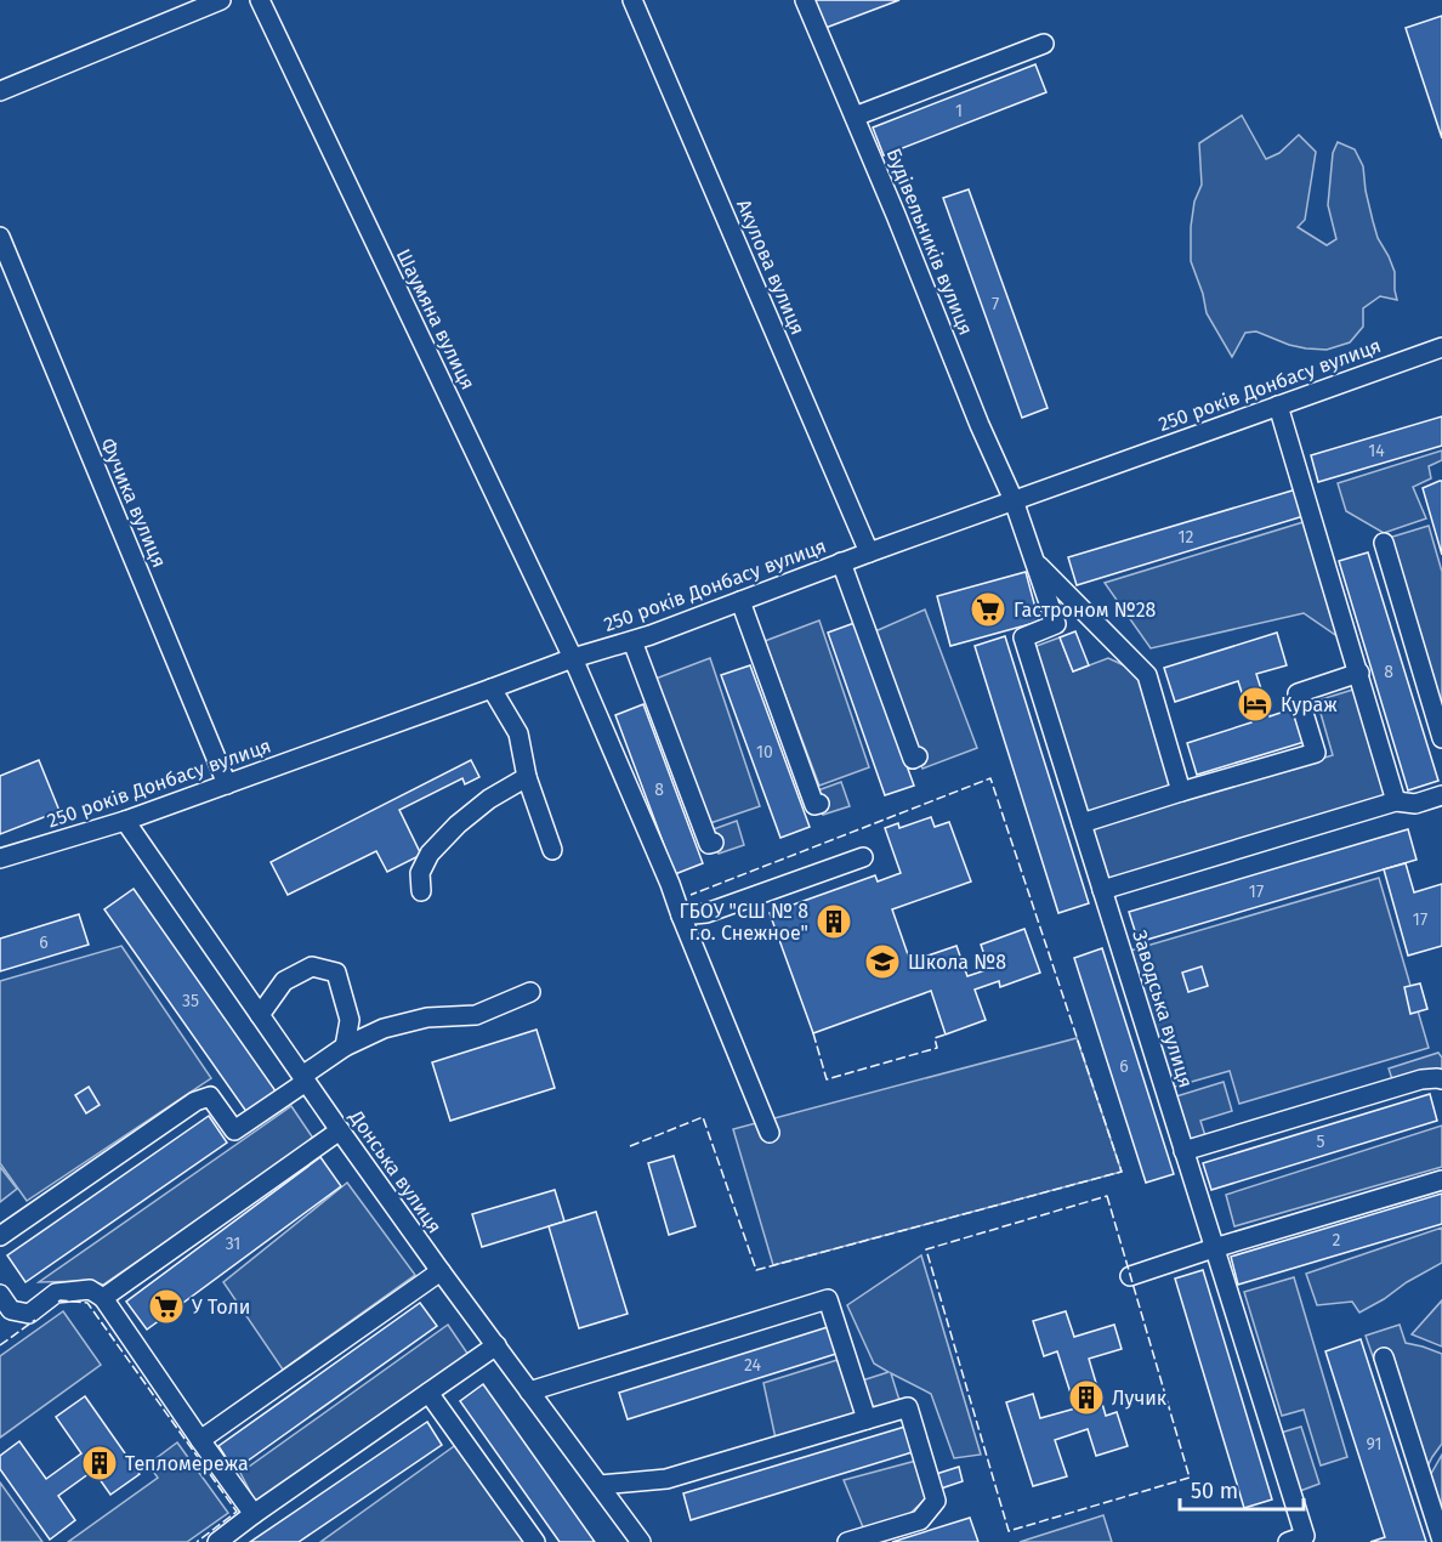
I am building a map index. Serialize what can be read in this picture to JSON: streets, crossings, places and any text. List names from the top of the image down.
{
  "streets": {
    "street": [
      "Будівельників вулиця",
      "Акулова вулиця",
      "Шаумяна вулиця",
      "250 років Донбасу вулиця",
      "Фучика вулиця",
      "Заводська вулиця",
      "Донська вулиця"
    ]
  },
  "crossings": [
    ["Будівельників вулиця", "250 років Донбасу вулиця"],
    ["Будівельників вулиця", "Заводська вулиця"],
    ["Акулова вулиця", "250 років Донбасу вулиця"],
    ["Шаумяна вулиця", "250 років Донбасу вулиця"],
    ["250 років Донбасу вулиця", "Фучика вулиця"],
    ["250 років Донбасу вулиця", "Заводська вулиця"],
    ["250 років Донбасу вулиця", "Донська вулиця"]
  ],
  "places": {
    "supermarket": ["Гастроном №28", "У Толи"],
    "hotel": ["Кураж"],
    "building": ["ГБОУ \"СШ № 8 г.о. Снежное\"", "Лучик", "Тепломережа"],
    "school or university": ["Школа №8"]
  },
  "house_numbers": [
    "1",
    "7",
    "14",
    "12",
    "8",
    "10",
    "8",
    "17",
    "17",
    "6",
    "35",
    "6",
    "5",
    "2",
    "31",
    "24",
    "91"
  ],
  "scale_bar": "50 m"
}
